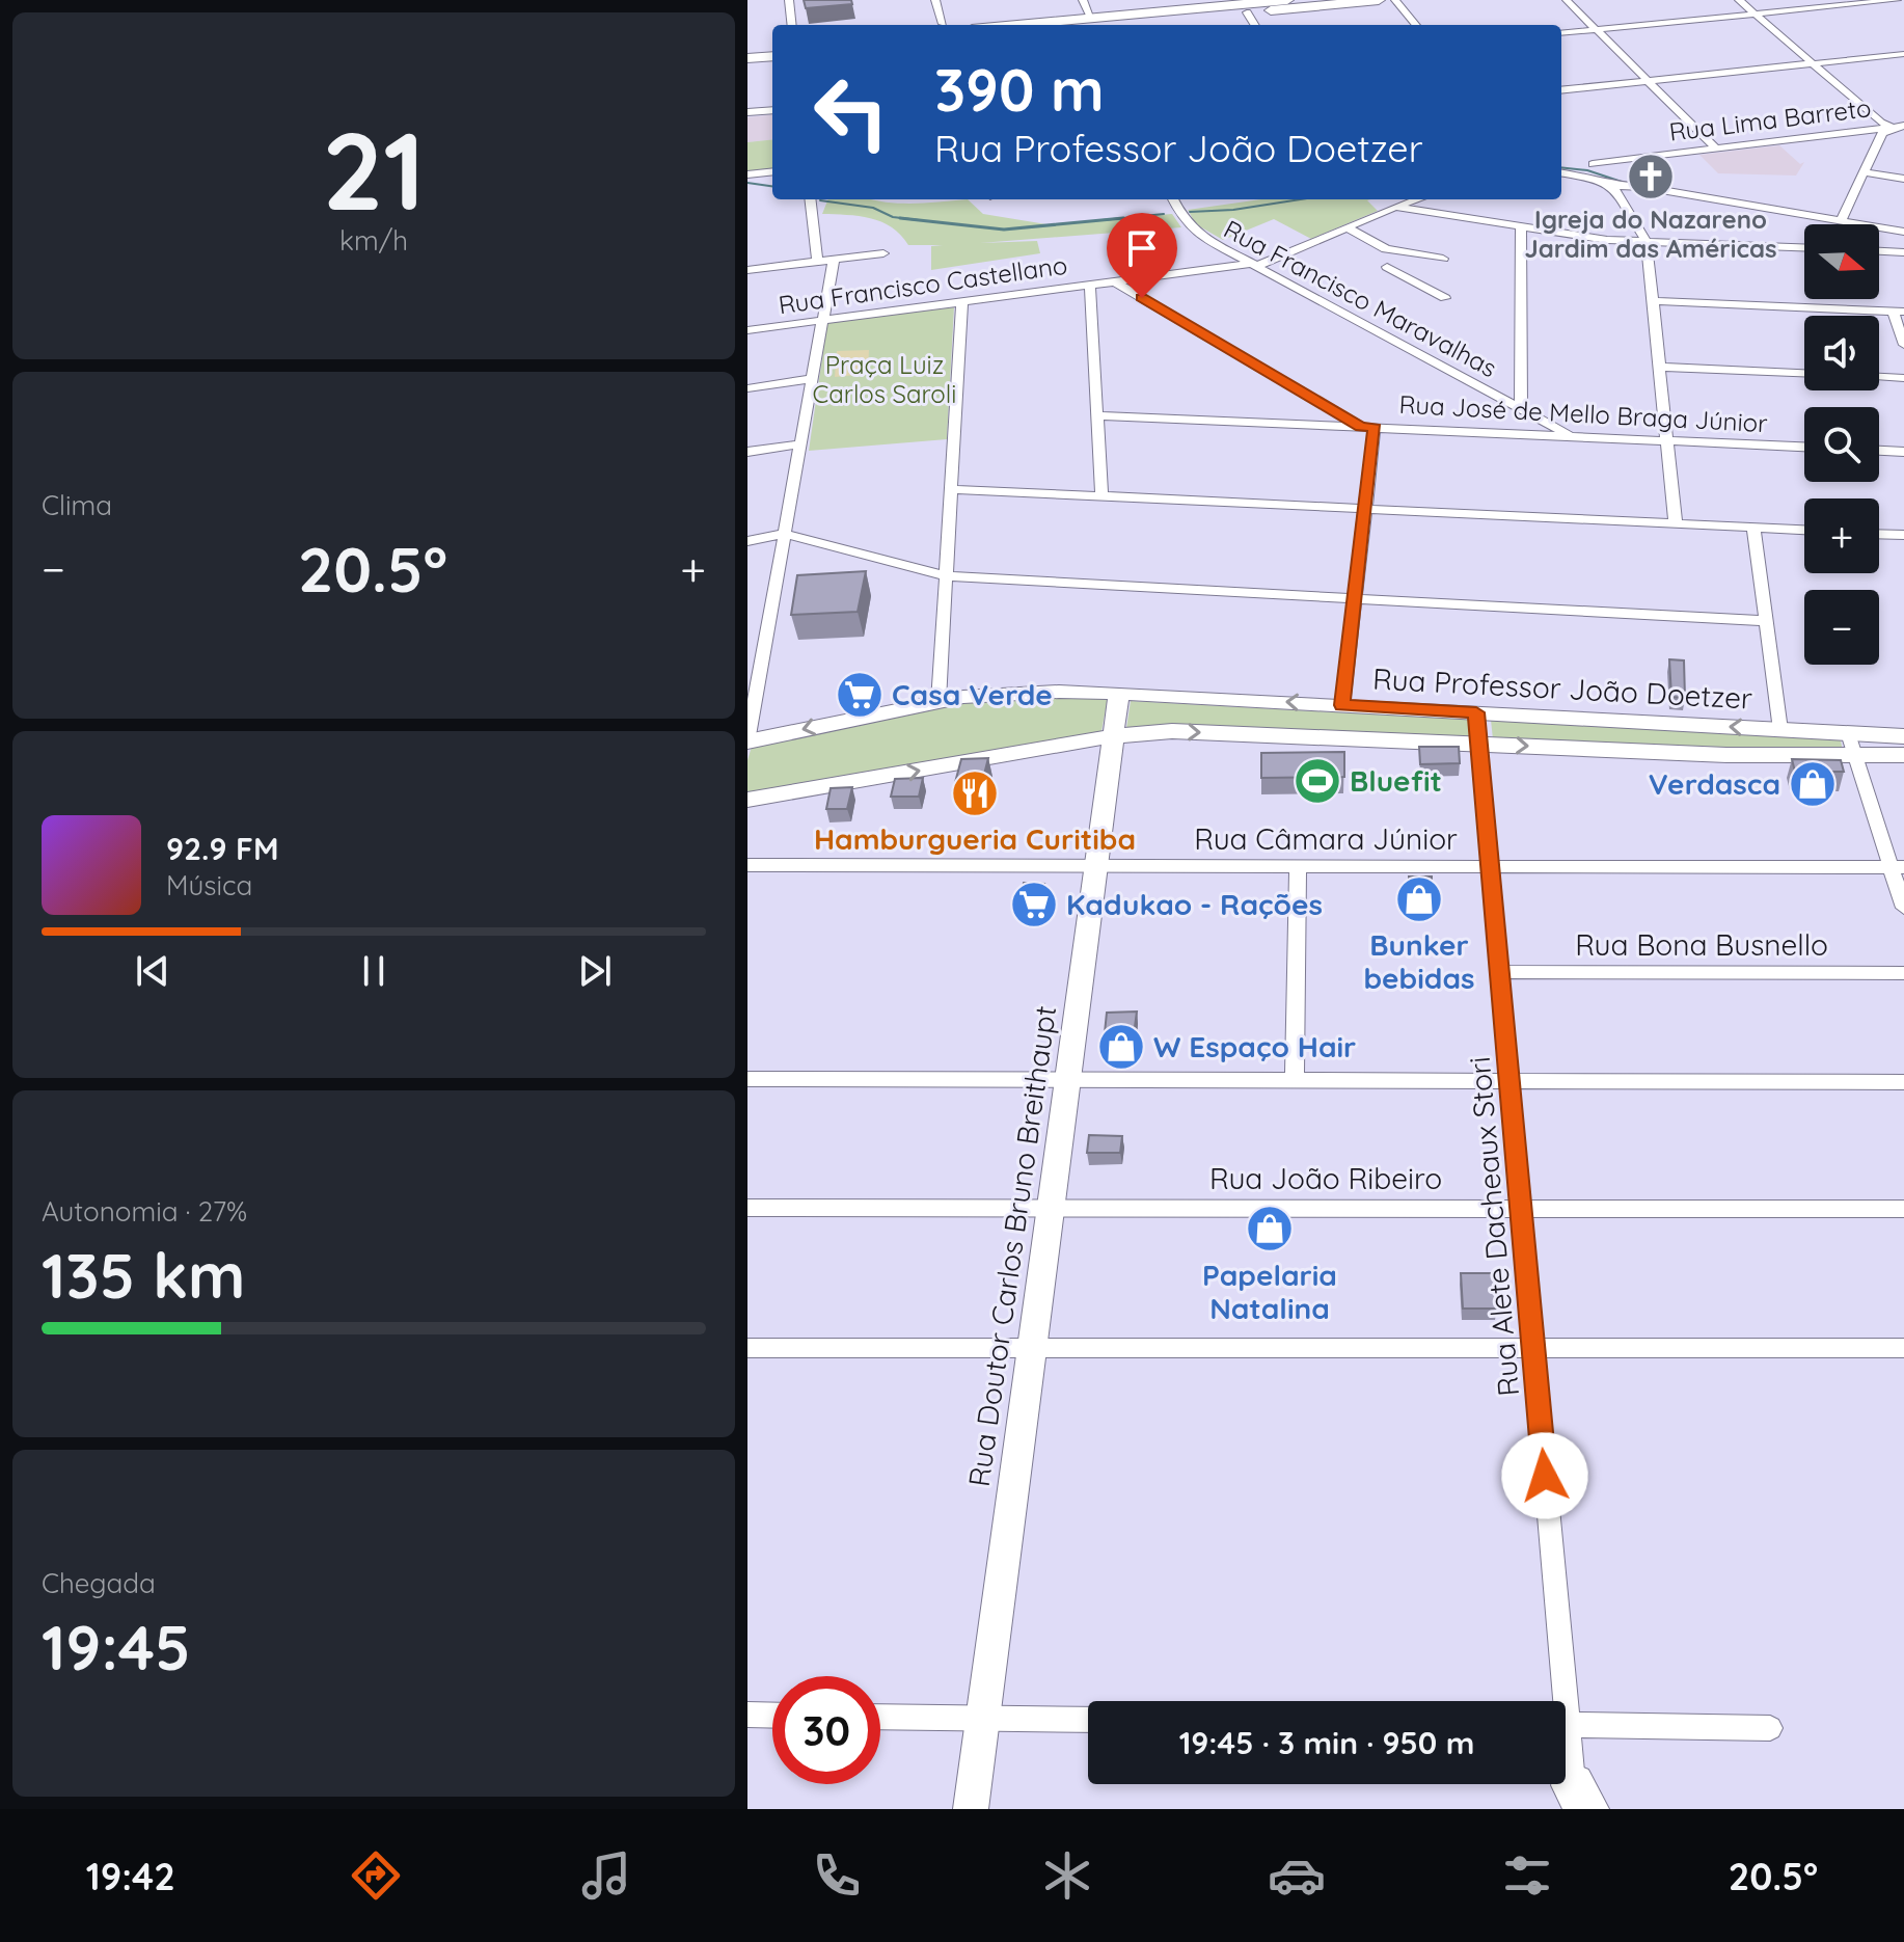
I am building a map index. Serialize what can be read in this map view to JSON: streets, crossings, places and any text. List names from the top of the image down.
{
  "streets": {
    "main road": ["Rua Professor João Doetzer", "Rua Doutor Carlos Bruno Breithaupt"],
    "street": [
      "Rua Lima Barreto",
      "Rua Francisco Castellano",
      "Rua Francisco Maravalhas",
      "Rua José de Mello Braga Júnior",
      "Rua Câmara Júnior",
      "Rua Bona Busnello",
      "Rua João Ribeiro",
      "Rua Alete Dacheaux Stori"
    ]
  },
  "crossings": [
    ["Rua Francisco Castellano", "Rua Francisco Maravalhas"],
    ["Rua Francisco Maravalhas", "Rua José de Mello Braga Júnior"],
    ["Rua Professor João Doetzer", "Rua Alete Dacheaux Stori"],
    ["Rua Professor João Doetzer", "Rua Doutor Carlos Bruno Breithaupt"],
    ["Rua Câmara Júnior", "Rua Alete Dacheaux Stori"],
    ["Rua Câmara Júnior", "Rua Doutor Carlos Bruno Breithaupt"],
    ["Rua Bona Busnello", "Rua Alete Dacheaux Stori"],
    ["Rua João Ribeiro", "Rua Alete Dacheaux Stori"],
    ["Rua João Ribeiro", "Rua Doutor Carlos Bruno Breithaupt"]
  ],
  "parks": ["Praça Luiz Carlos Saroli"],
  "places": {
    "church": ["Igreja do Nazareno Jardim das Américas"],
    "supermarket": ["Casa Verde", "Kadukao - Rações"],
    "sports": ["Bluefit"],
    "shop": [
      "Verdasca",
      "Bunker bebidas",
      "W Espaço Hair",
      "Papelaria Natalina"
    ],
    "restaurant": ["Hamburgueria Curitiba"]
  },
  "north": "right",
  "page": {
    "tile": [
      ["21", "km/h"],
      "Clima",
      ["Autonomia · 27%", "135 km"],
      ["Chegada", "19:45"]
    ],
    "turn": ["390 m", "Rua Professor João Doetzer"],
    "map_buttons": ["+", "−"],
    "heat": ["−", "20.5°", "+"],
    "song": ["92.9 FM", "Música"],
    "limit": "30",
    "trip": "19:45 · 3 min · 950 m",
    "tabs": ["19:42", "20.5°"]
  }
}
